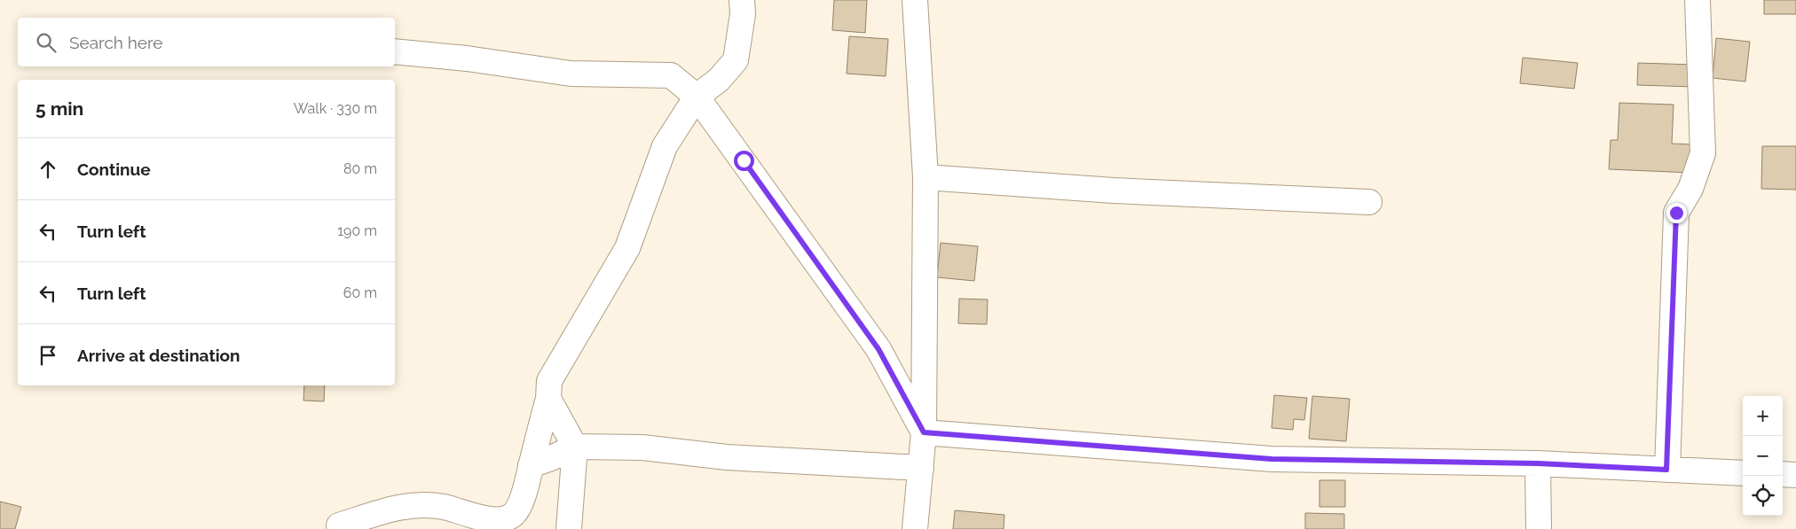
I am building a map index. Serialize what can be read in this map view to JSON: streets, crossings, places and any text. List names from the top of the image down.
{
  "page": {
    "search": "Search here",
    "heading": ["5 min", "Walk · 330 m"],
    "list": [
      ["Continue", "80 m"],
      ["Turn left", "190 m"],
      ["Turn left", "60 m"],
      "Arrive at destination"
    ],
    "map_buttons": ["+", "−"]
  }
}
